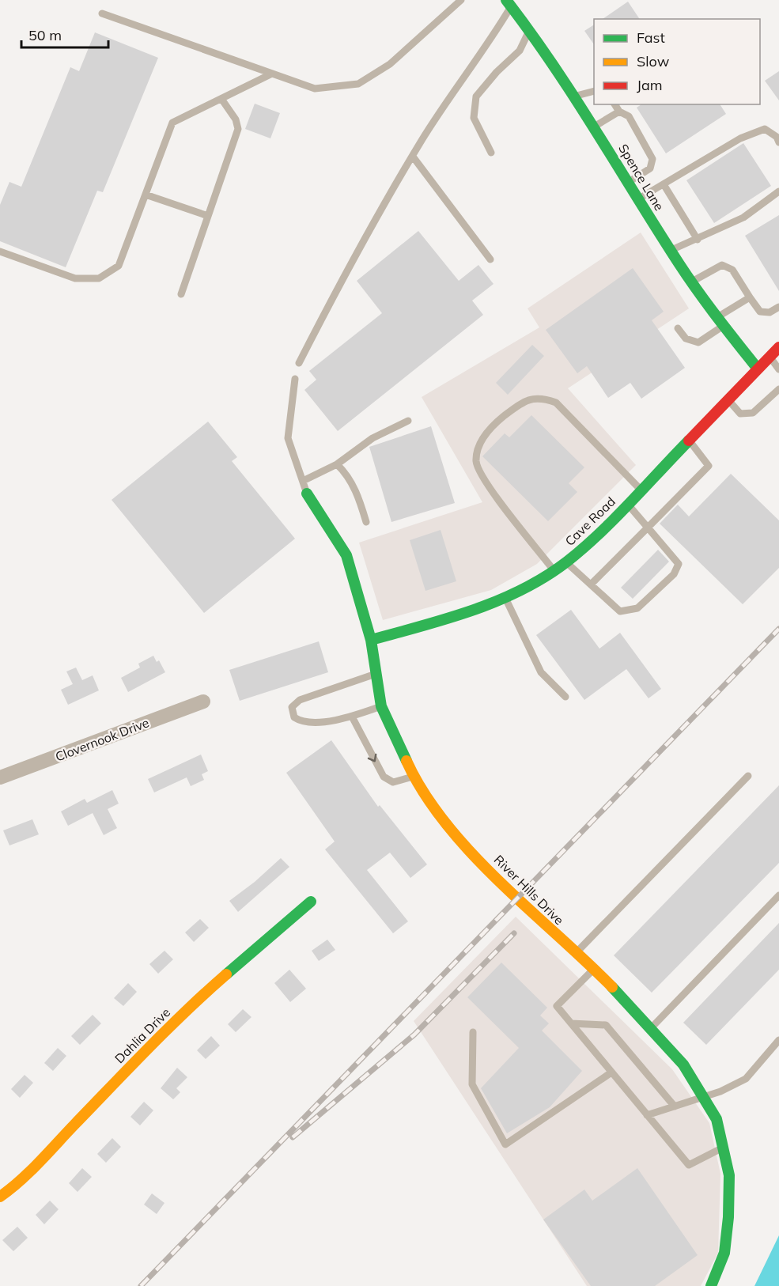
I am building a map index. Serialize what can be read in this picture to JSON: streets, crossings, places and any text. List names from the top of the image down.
{
  "streets": {
    "street": [
      "Spence Lane",
      "Cave Road",
      "Clovernook Drive",
      "River Hills Drive",
      "Dahlia Drive"
    ]
  },
  "crossings": [
    ["Spence Lane", "Cave Road"],
    ["Cave Road", "River Hills Drive"]
  ],
  "legend": ["Fast", "Slow", "Jam"],
  "scale_bar": "50 m"
}
